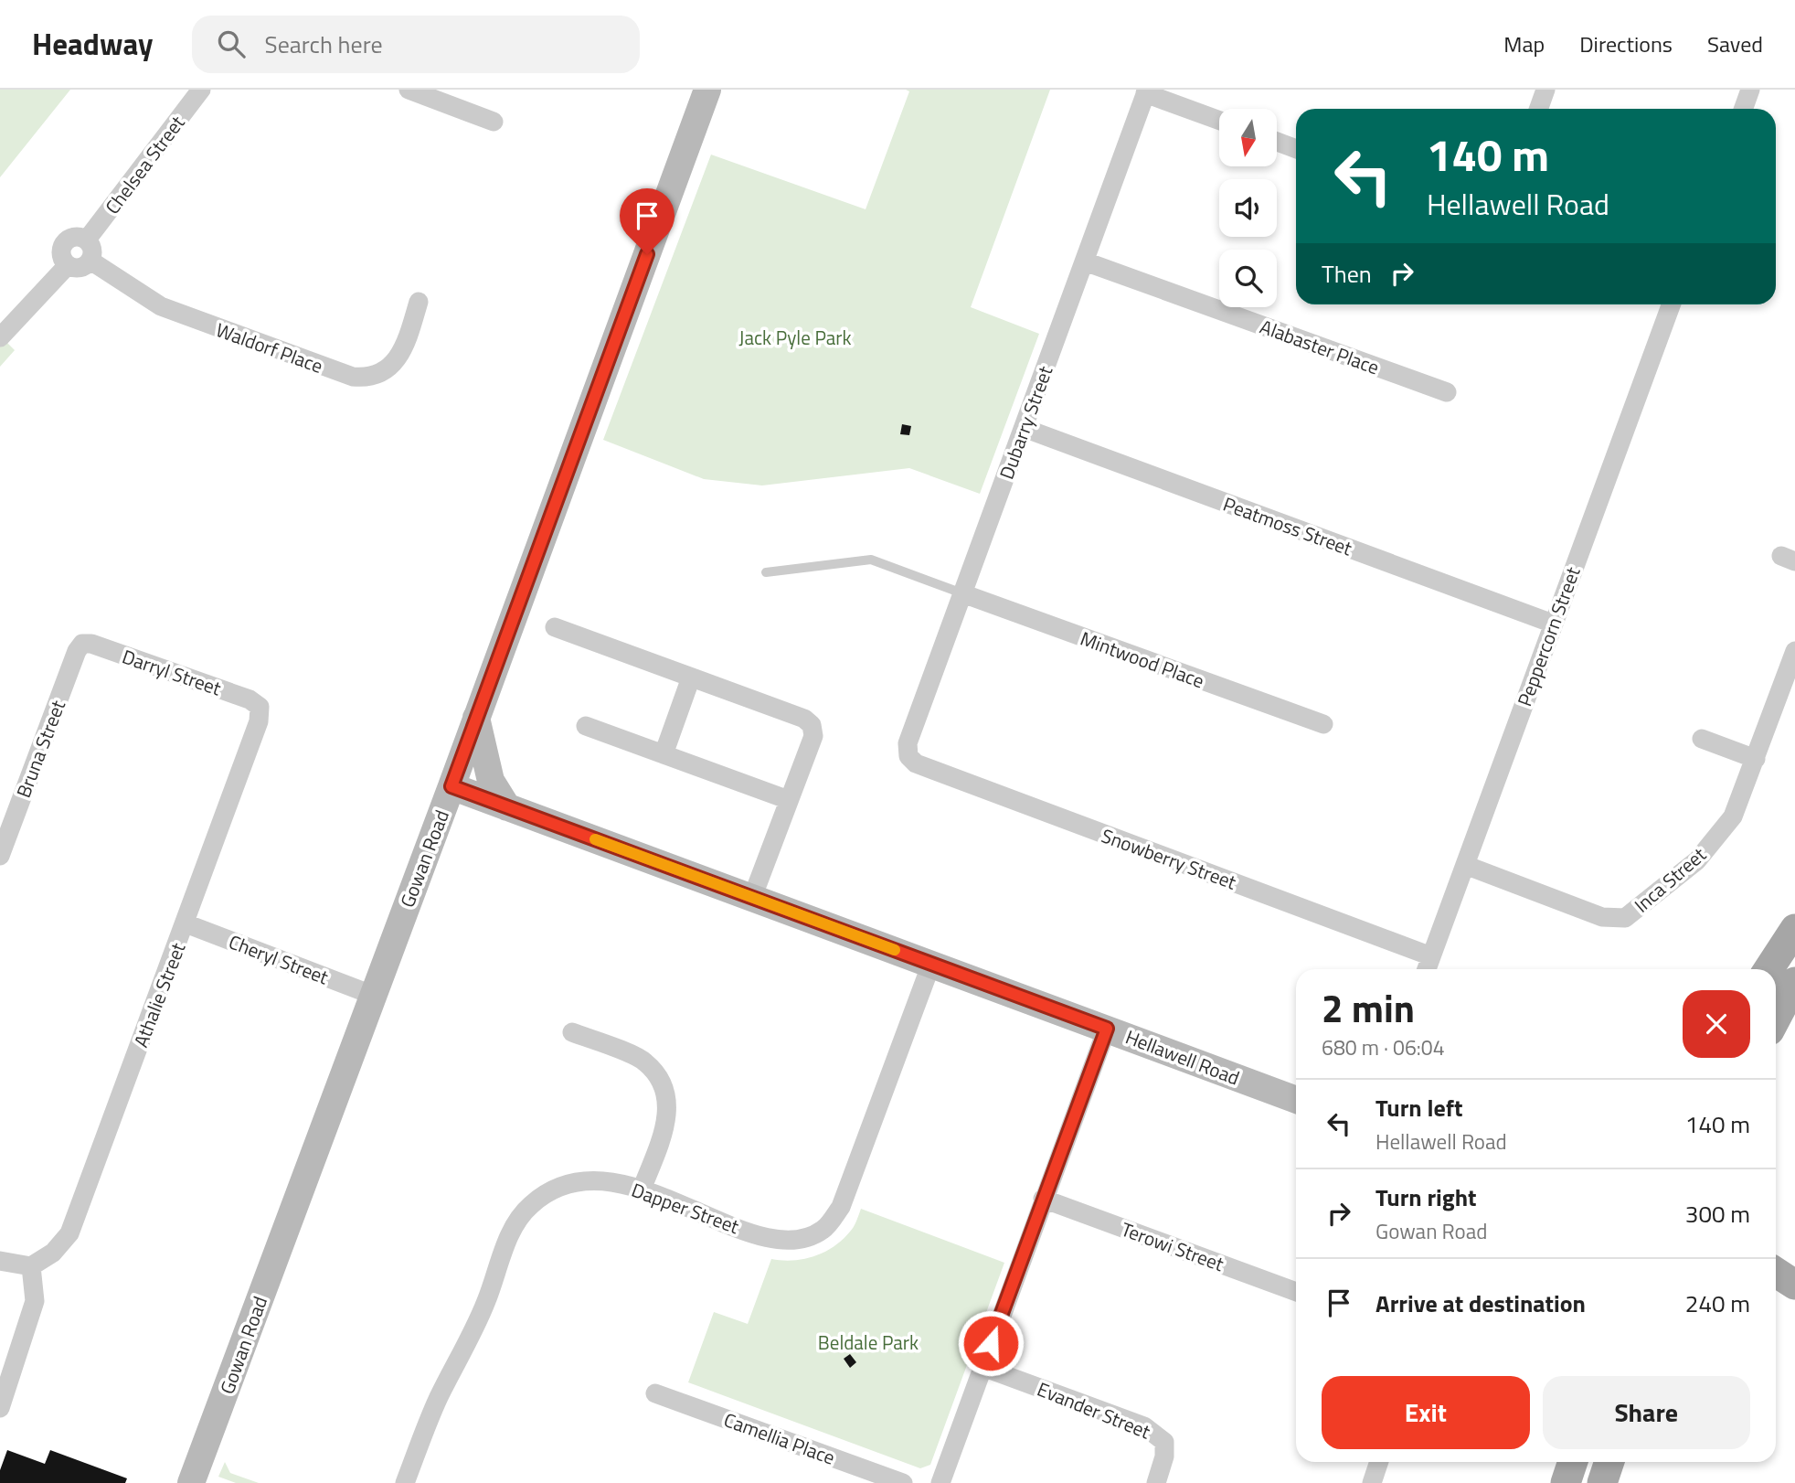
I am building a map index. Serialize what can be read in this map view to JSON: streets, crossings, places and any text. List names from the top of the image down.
{
  "streets": {
    "main road": ["Gowan Road", "Hellawell Road"],
    "street": [
      "Chelsea Street",
      "Alabaster Place",
      "Waldorf Place",
      "Dubarry Street",
      "Peatmoss Street",
      "Peppercorn Street",
      "Mintwood Place",
      "Darryl Street",
      "Bruna Street",
      "Snowberry Street",
      "Inca Street",
      "Cheryl Street",
      "Athalie Street",
      "Dapper Street",
      "Terowi Street",
      "Evander Street",
      "Camellia Place"
    ]
  },
  "crossings": [
    ["Chelsea Street", "Waldorf Place"],
    ["Alabaster Place", "Dubarry Street"],
    ["Dubarry Street", "Peatmoss Street"],
    ["Dubarry Street", "Mintwood Place"],
    ["Dubarry Street", "Snowberry Street"],
    ["Peatmoss Street", "Peppercorn Street"],
    ["Peppercorn Street", "Snowberry Street"],
    ["Peppercorn Street", "Inca Street"],
    ["Darryl Street", "Bruna Street"],
    ["Darryl Street", "Athalie Street"],
    ["Gowan Road", "Cheryl Street"],
    ["Gowan Road", "Hellawell Road"],
    ["Cheryl Street", "Athalie Street"],
    ["Hellawell Road", "Dapper Street"]
  ],
  "parks": ["Jack Pyle Park", "Beldale Park"],
  "north": "bottom",
  "page": {
    "header": "Headway",
    "search": "Search here",
    "nav": ["Map", "Directions", "Saved"],
    "turn": ["140 m", "Hellawell Road"],
    "then": "Then",
    "heading": ["2 min", "680 m · 06:04"],
    "list": [
      {
        "name": "Turn left",
        "note": "Hellawell Road",
        "value": "140 m"
      },
      {
        "name": "Turn right",
        "note": "Gowan Road",
        "value": "300 m"
      },
      {
        "name": "Arrive at destination",
        "value": "240 m"
      }
    ],
    "buttons": ["Exit", "Share"]
  }
}
